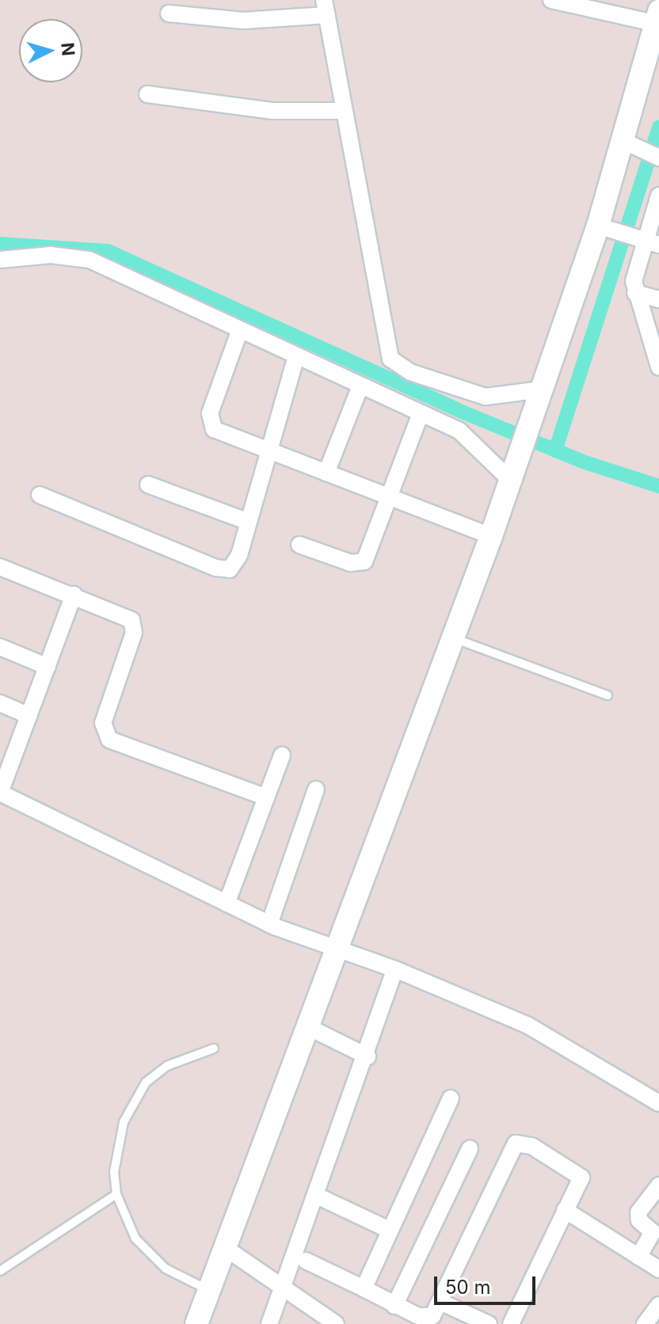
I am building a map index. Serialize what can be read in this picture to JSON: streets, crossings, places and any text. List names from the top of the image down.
{
  "scale_bar": "50 m",
  "north": "right"
}
